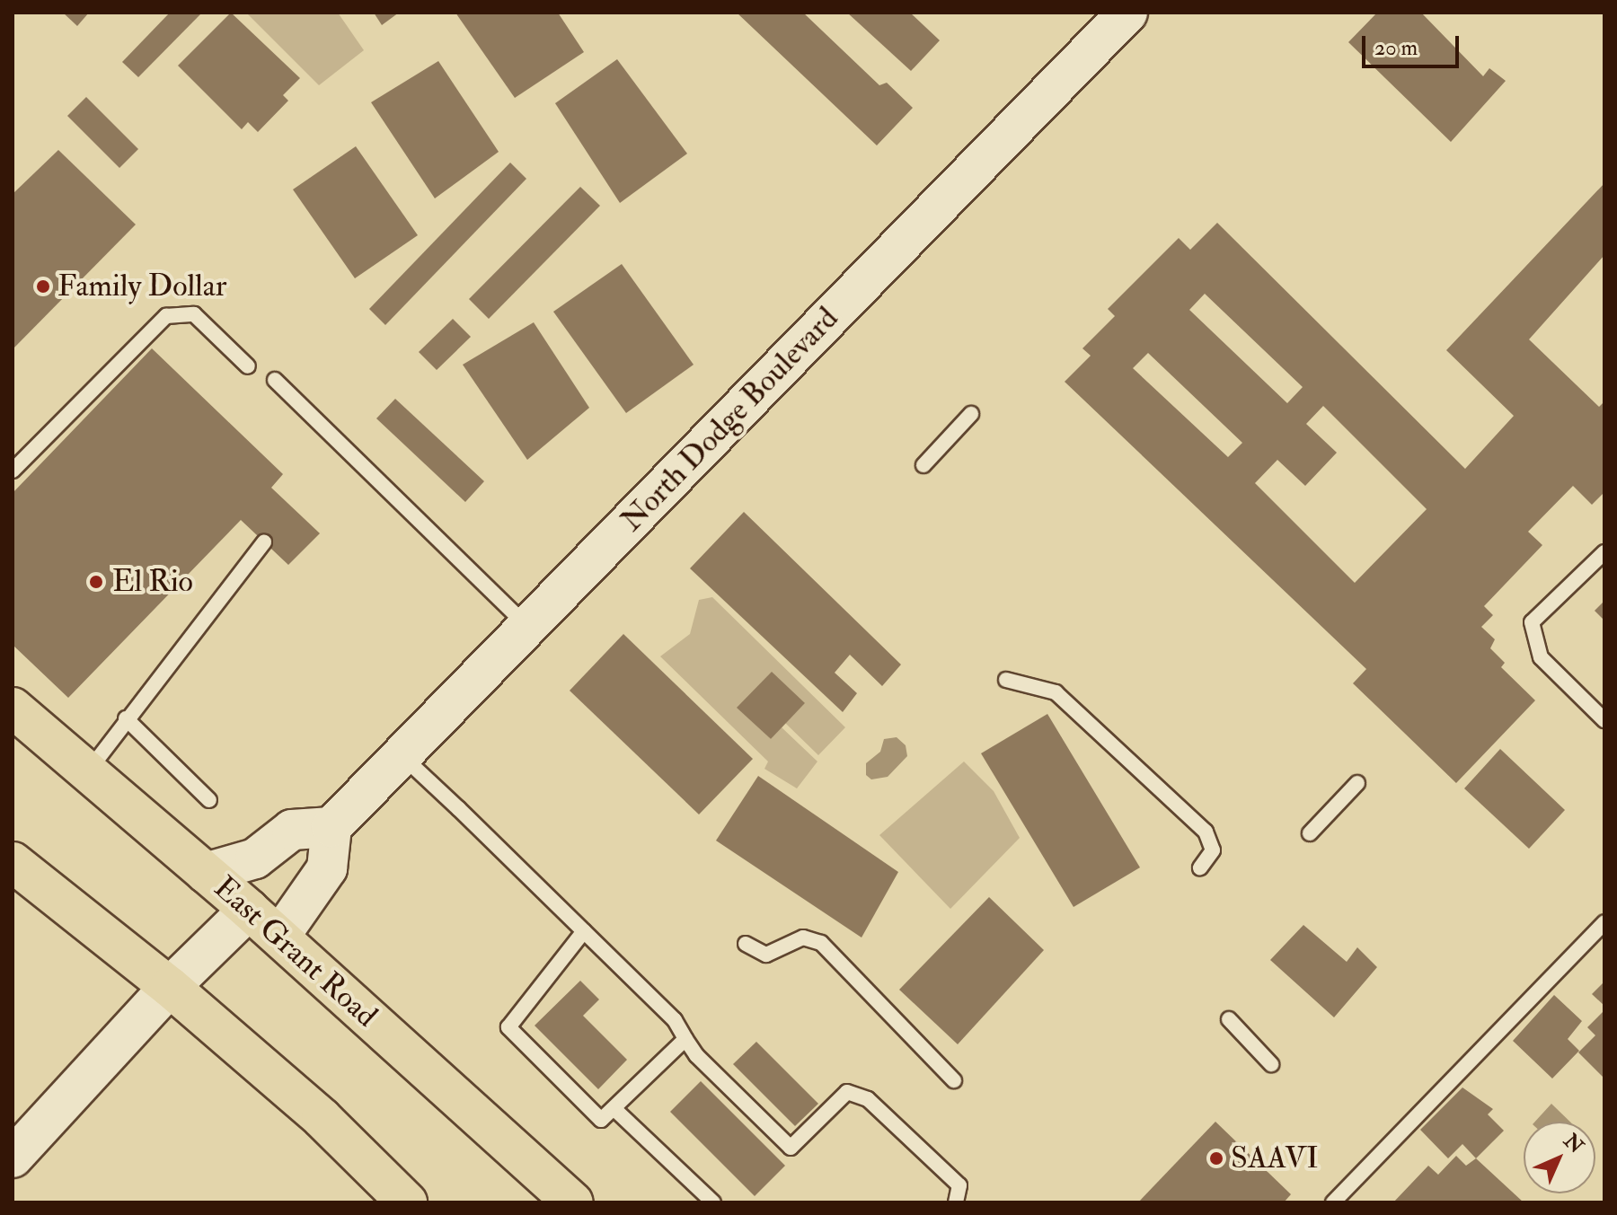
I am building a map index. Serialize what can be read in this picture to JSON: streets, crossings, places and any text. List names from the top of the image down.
{
  "streets": {
    "main road": ["East Grant Road"],
    "street": ["North Dodge Boulevard"]
  },
  "places": ["Family Dollar", "El Rio", "SAAVI"],
  "scale_bar": "20 m",
  "north": "top right"
}
